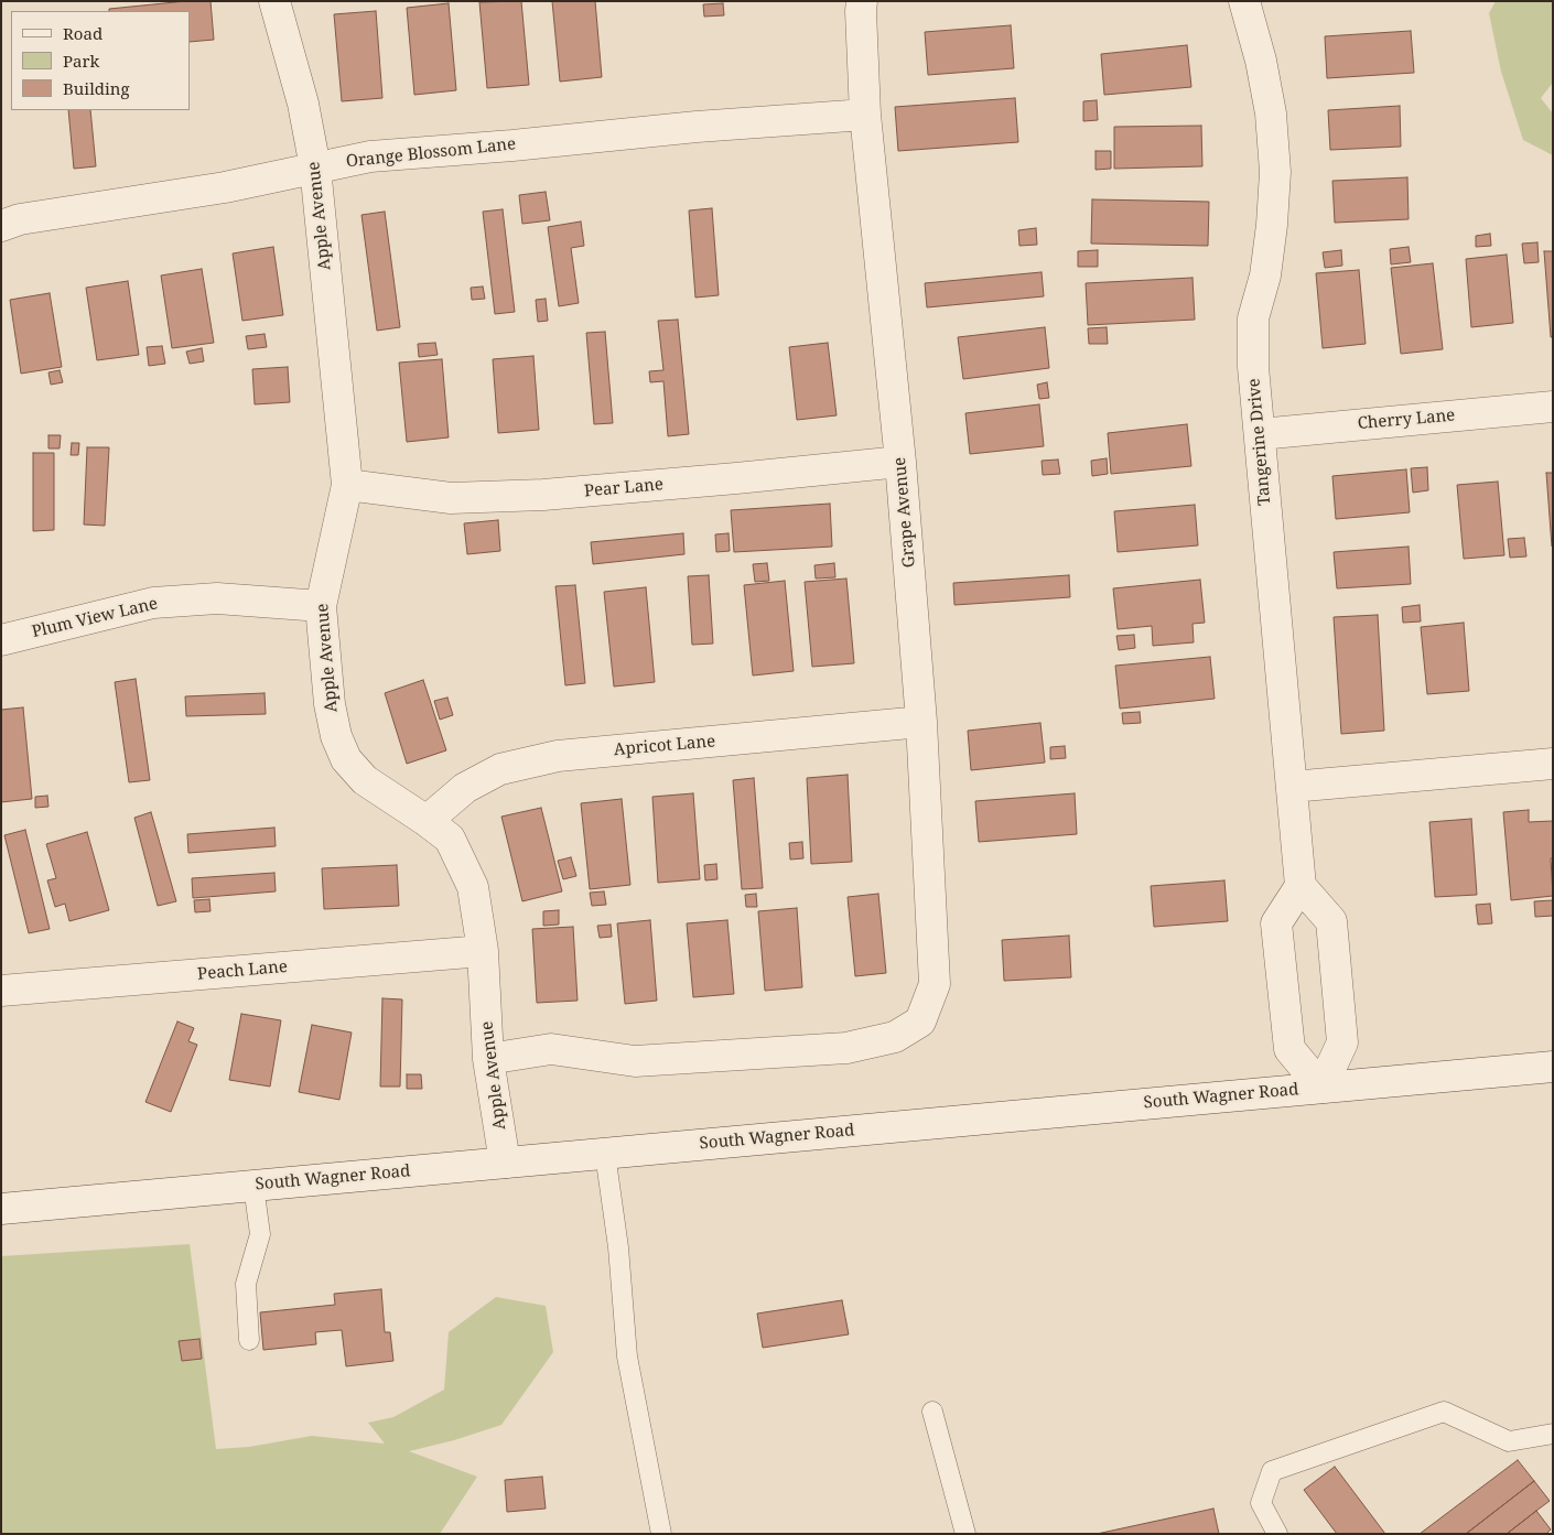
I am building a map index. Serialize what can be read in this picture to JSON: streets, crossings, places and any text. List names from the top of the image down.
{
  "streets": {
    "street": [
      "Orange Blossom Lane",
      "Apple Avenue",
      "Cherry Lane",
      "Tangerine Drive",
      "Pear Lane",
      "Grape Avenue",
      "Plum View Lane",
      "Apricot Lane",
      "Peach Lane",
      "South Wagner Road"
    ]
  },
  "crossings": [
    ["Orange Blossom Lane", "Apple Avenue"],
    ["Orange Blossom Lane", "Grape Avenue"],
    ["Apple Avenue", "Pear Lane"],
    ["Apple Avenue", "Grape Avenue"],
    ["Apple Avenue", "Plum View Lane"],
    ["Apple Avenue", "Apricot Lane"],
    ["Apple Avenue", "Peach Lane"],
    ["Apple Avenue", "South Wagner Road"],
    ["Cherry Lane", "Tangerine Drive"],
    ["Pear Lane", "Grape Avenue"],
    ["Grape Avenue", "Apricot Lane"]
  ],
  "legend": ["Road", "Park", "Building"]
}
